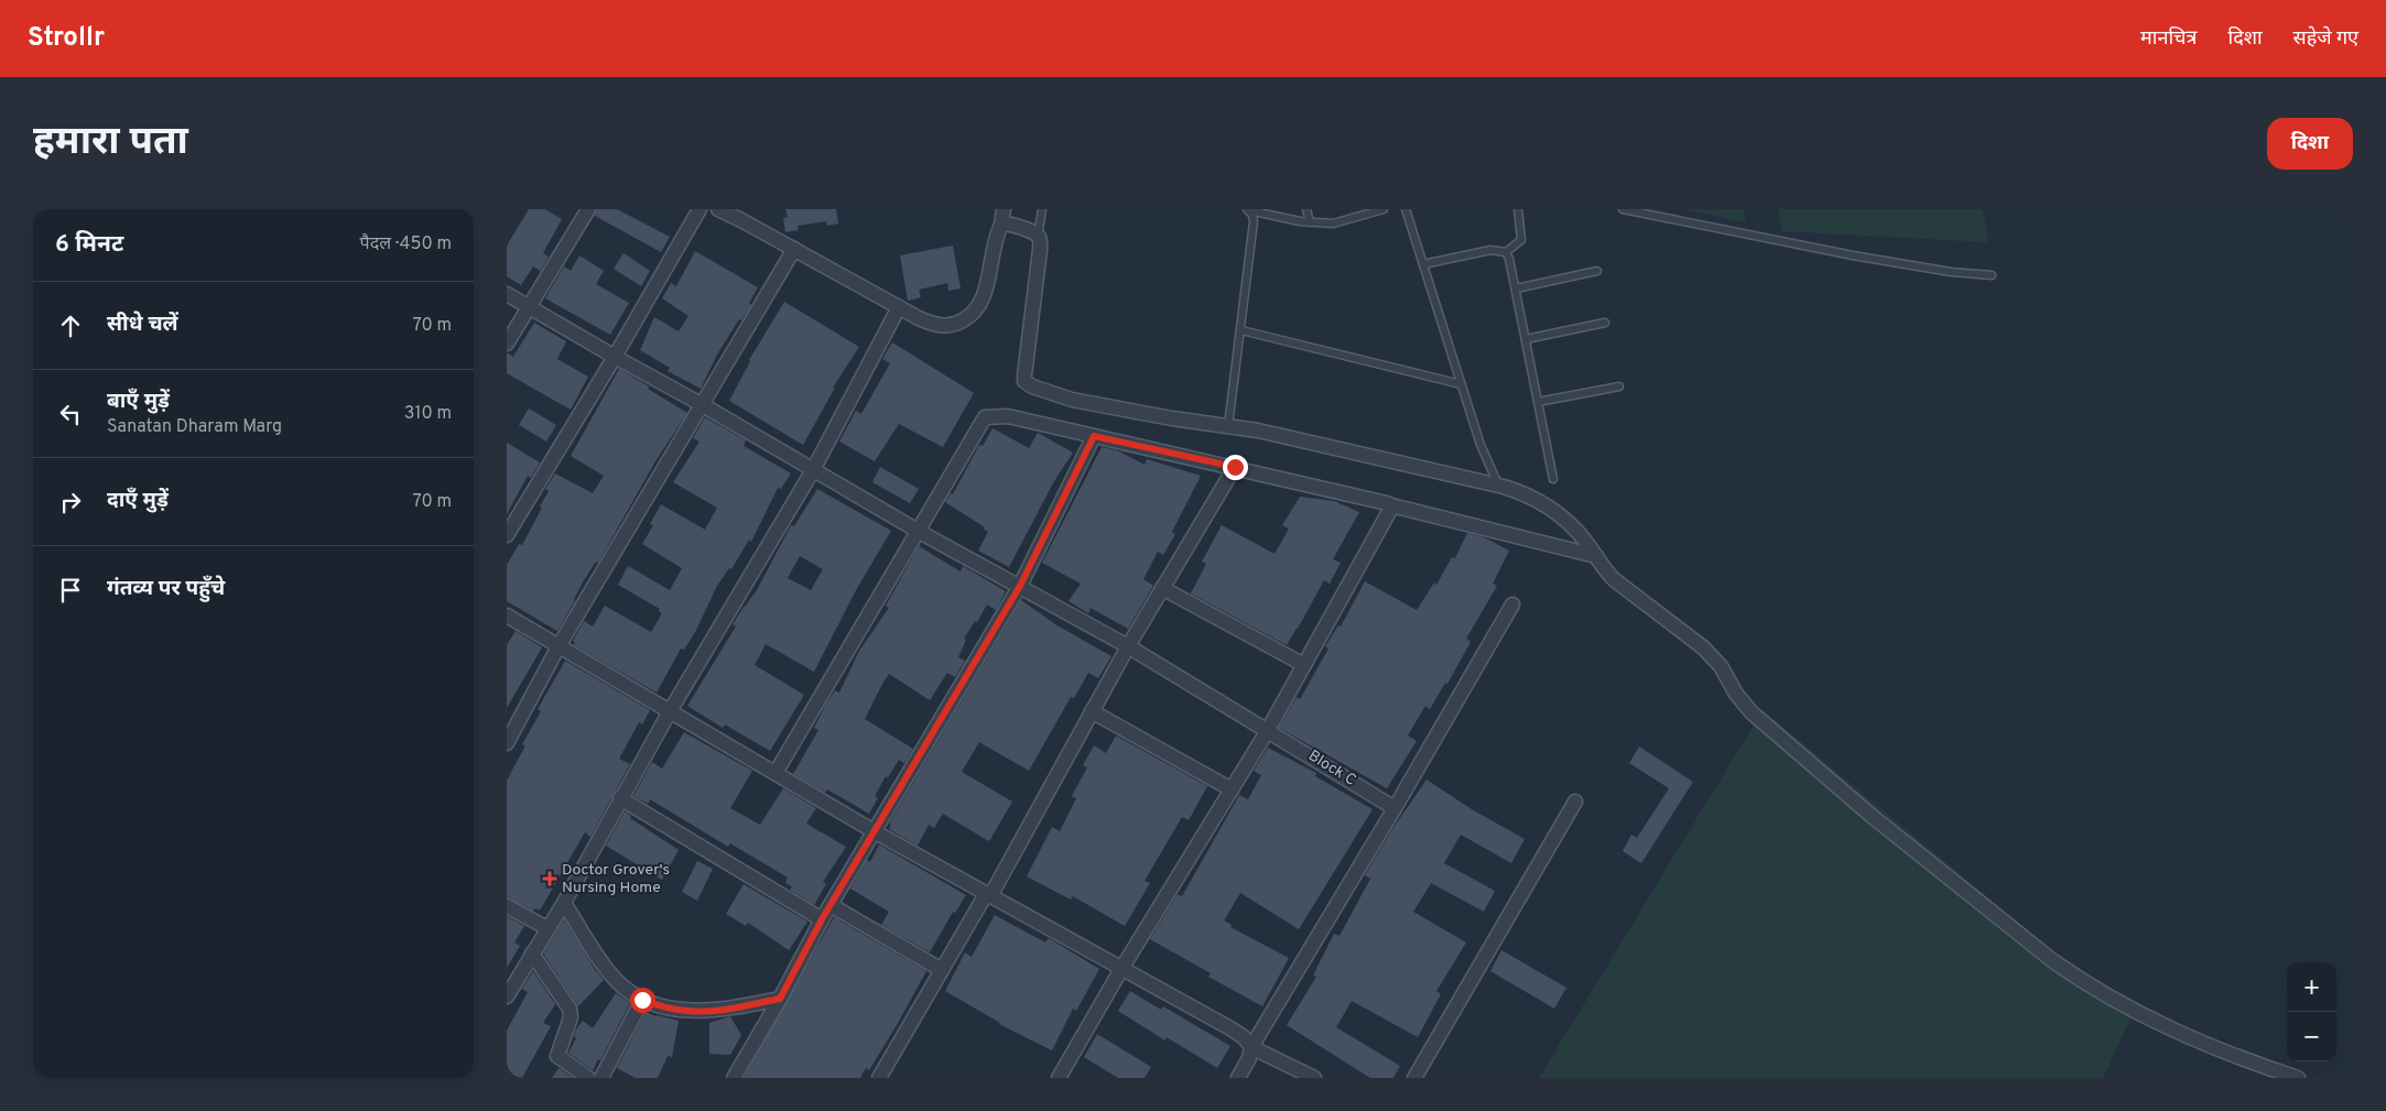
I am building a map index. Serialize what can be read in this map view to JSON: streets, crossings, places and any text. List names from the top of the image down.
{
  "streets": {
    "street": ["Block C"]
  },
  "places": {
    "health": ["Doctor Grover's Nursing Home"]
  },
  "page": {
    "header": "Strollr",
    "nav": ["मानचित्र", "दिशा", "सहेजे गए"],
    "buttons": "दिशा",
    "title": "हमारा पता",
    "heading": ["6 मिनट", "पैदल · 450 m"],
    "list": [
      ["सीधे चलें", "70 m"],
      ["बाएँ मुड़ें", "Sanatan Dharam Marg", "310 m"],
      ["दाएँ मुड़ें", "70 m"],
      "गंतव्य पर पहुँचे"
    ],
    "map_buttons": ["+", "−"]
  }
}
